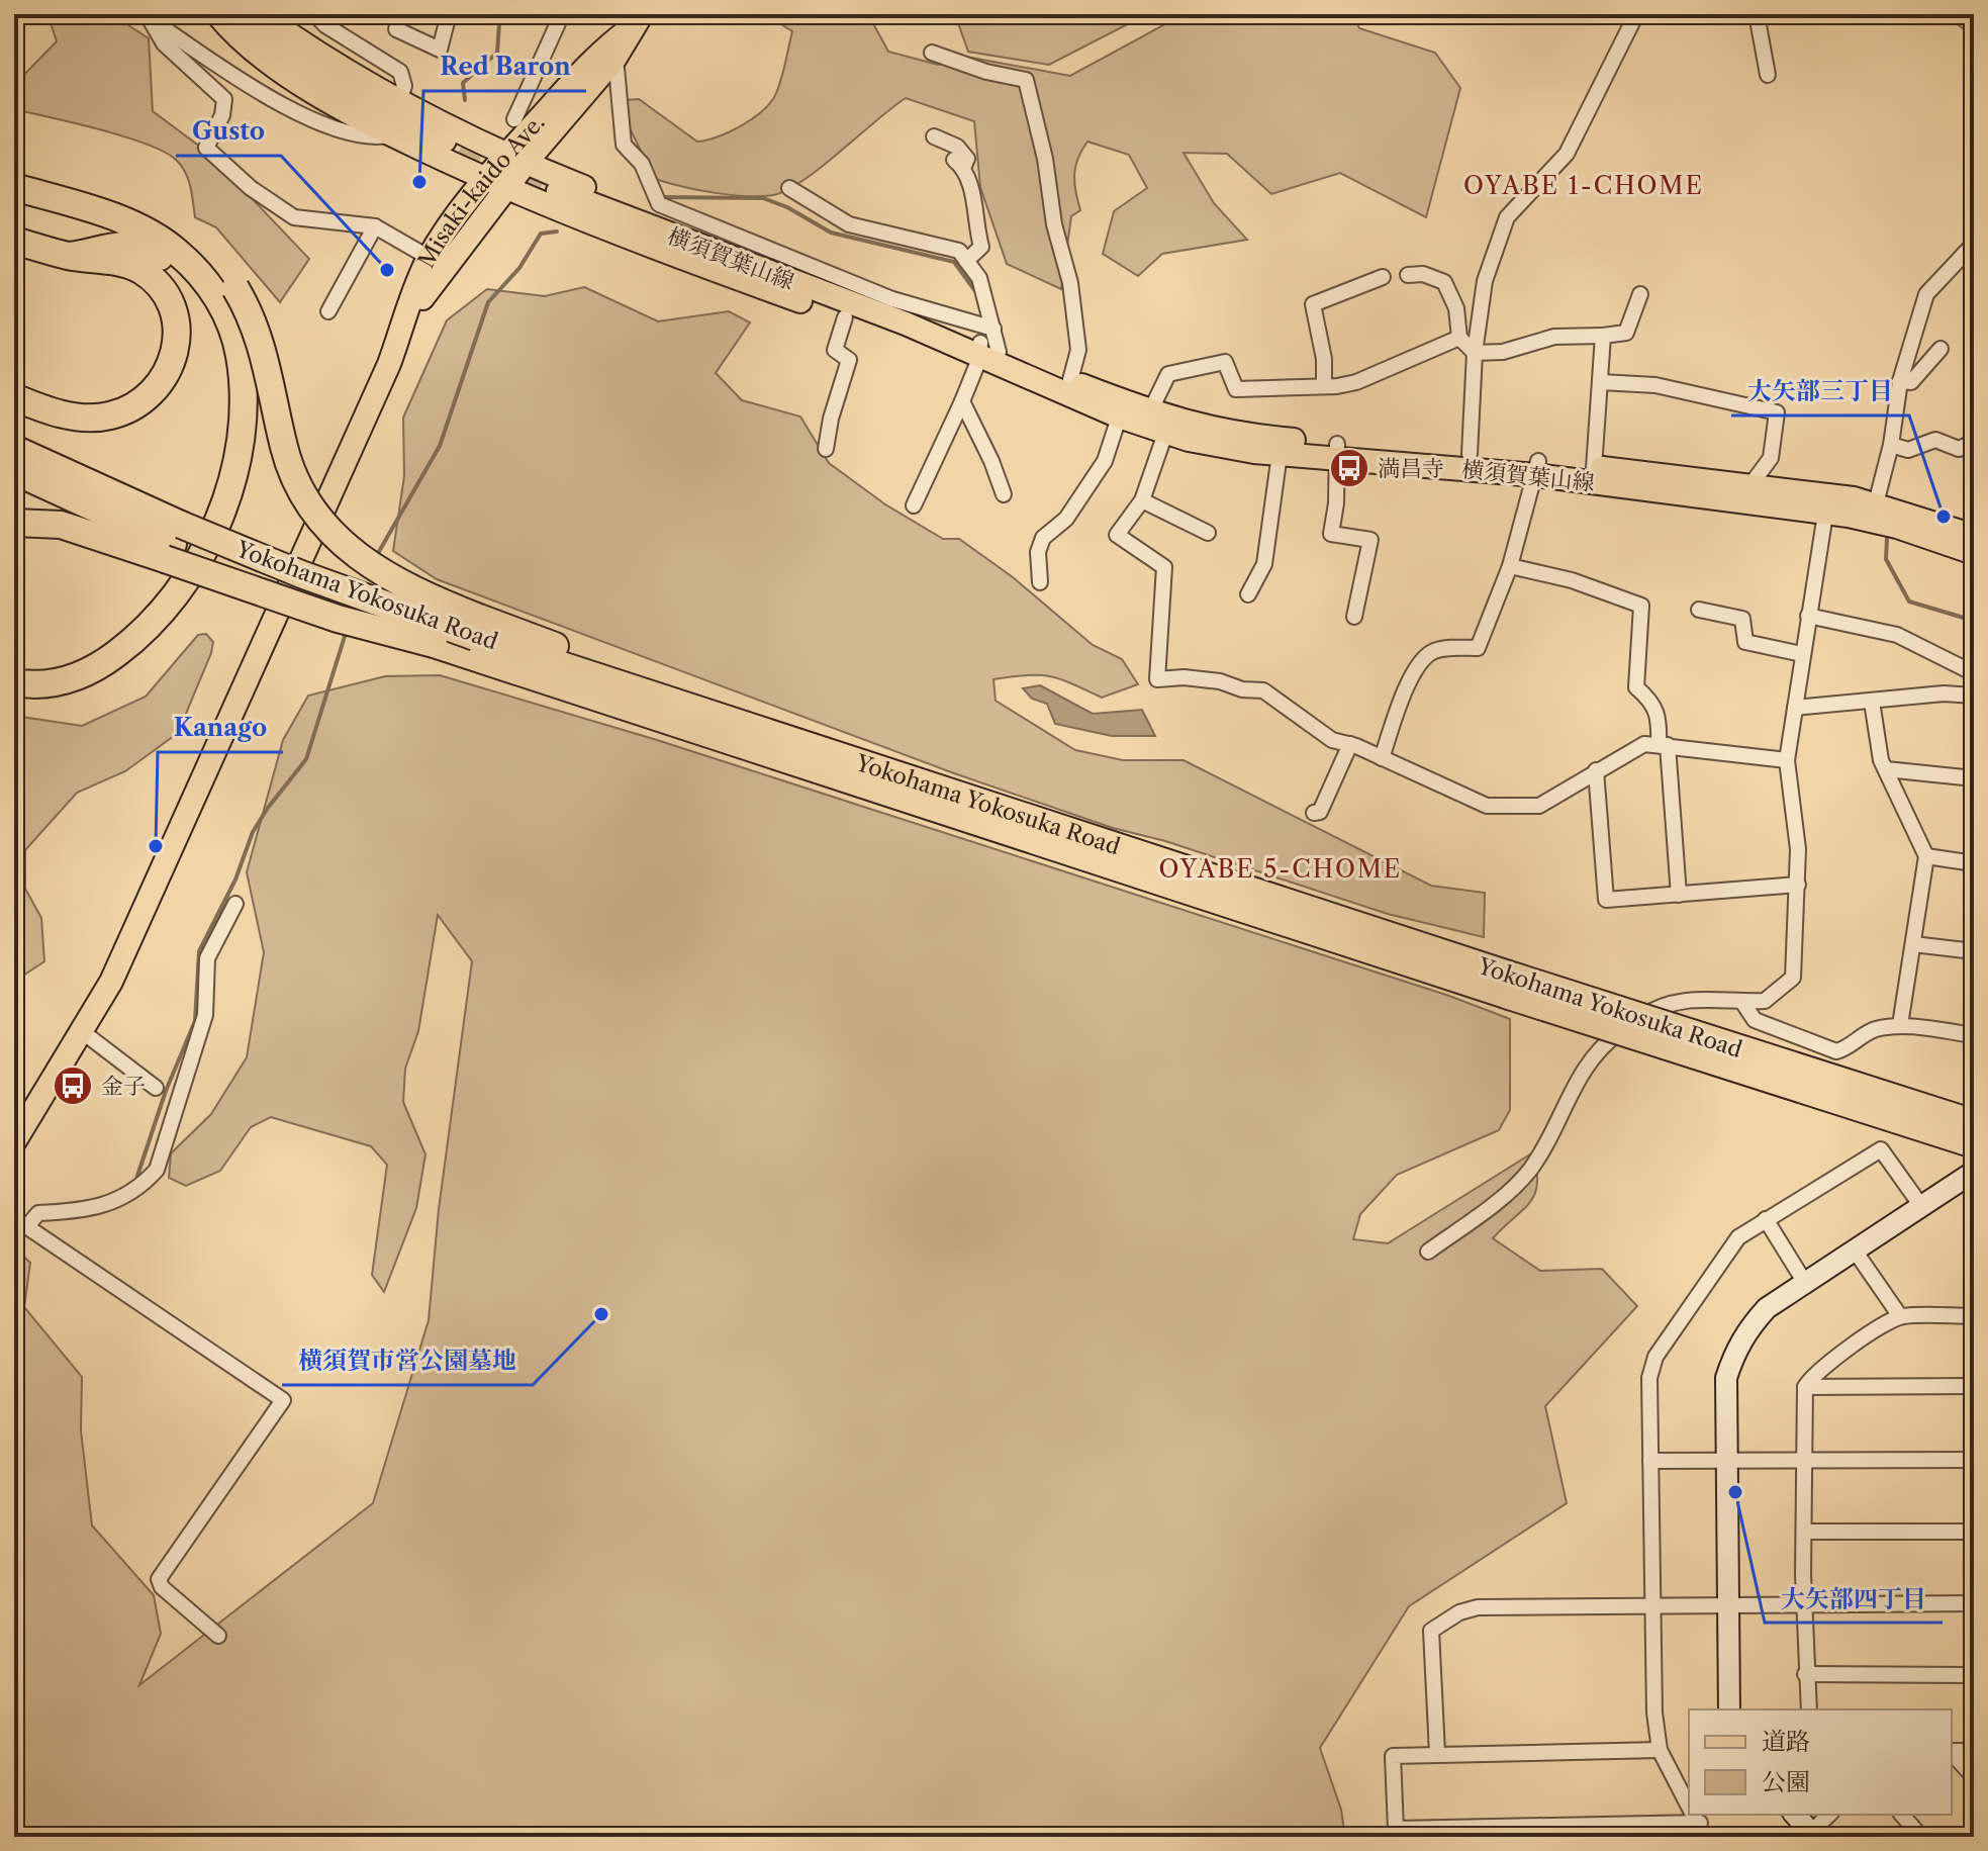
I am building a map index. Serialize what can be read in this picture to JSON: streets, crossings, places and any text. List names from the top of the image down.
{
  "streets": {
    "highway": ["Yokohama Yokosuka Road"],
    "main road": ["Misaki-kaido Ave.", "横須賀葉山線"]
  },
  "districts": ["OYABE 1-CHOME", "OYABE 5-CHOME"],
  "places": {
    "other": [
      "Red Baron",
      "Gusto",
      "大矢部三丁目",
      "Kanago",
      "横須賀市営公園墓地",
      "大矢部四丁目"
    ],
    "bus stop": ["満昌寺", "金子"]
  },
  "legend": ["道路", "公園"]
}
